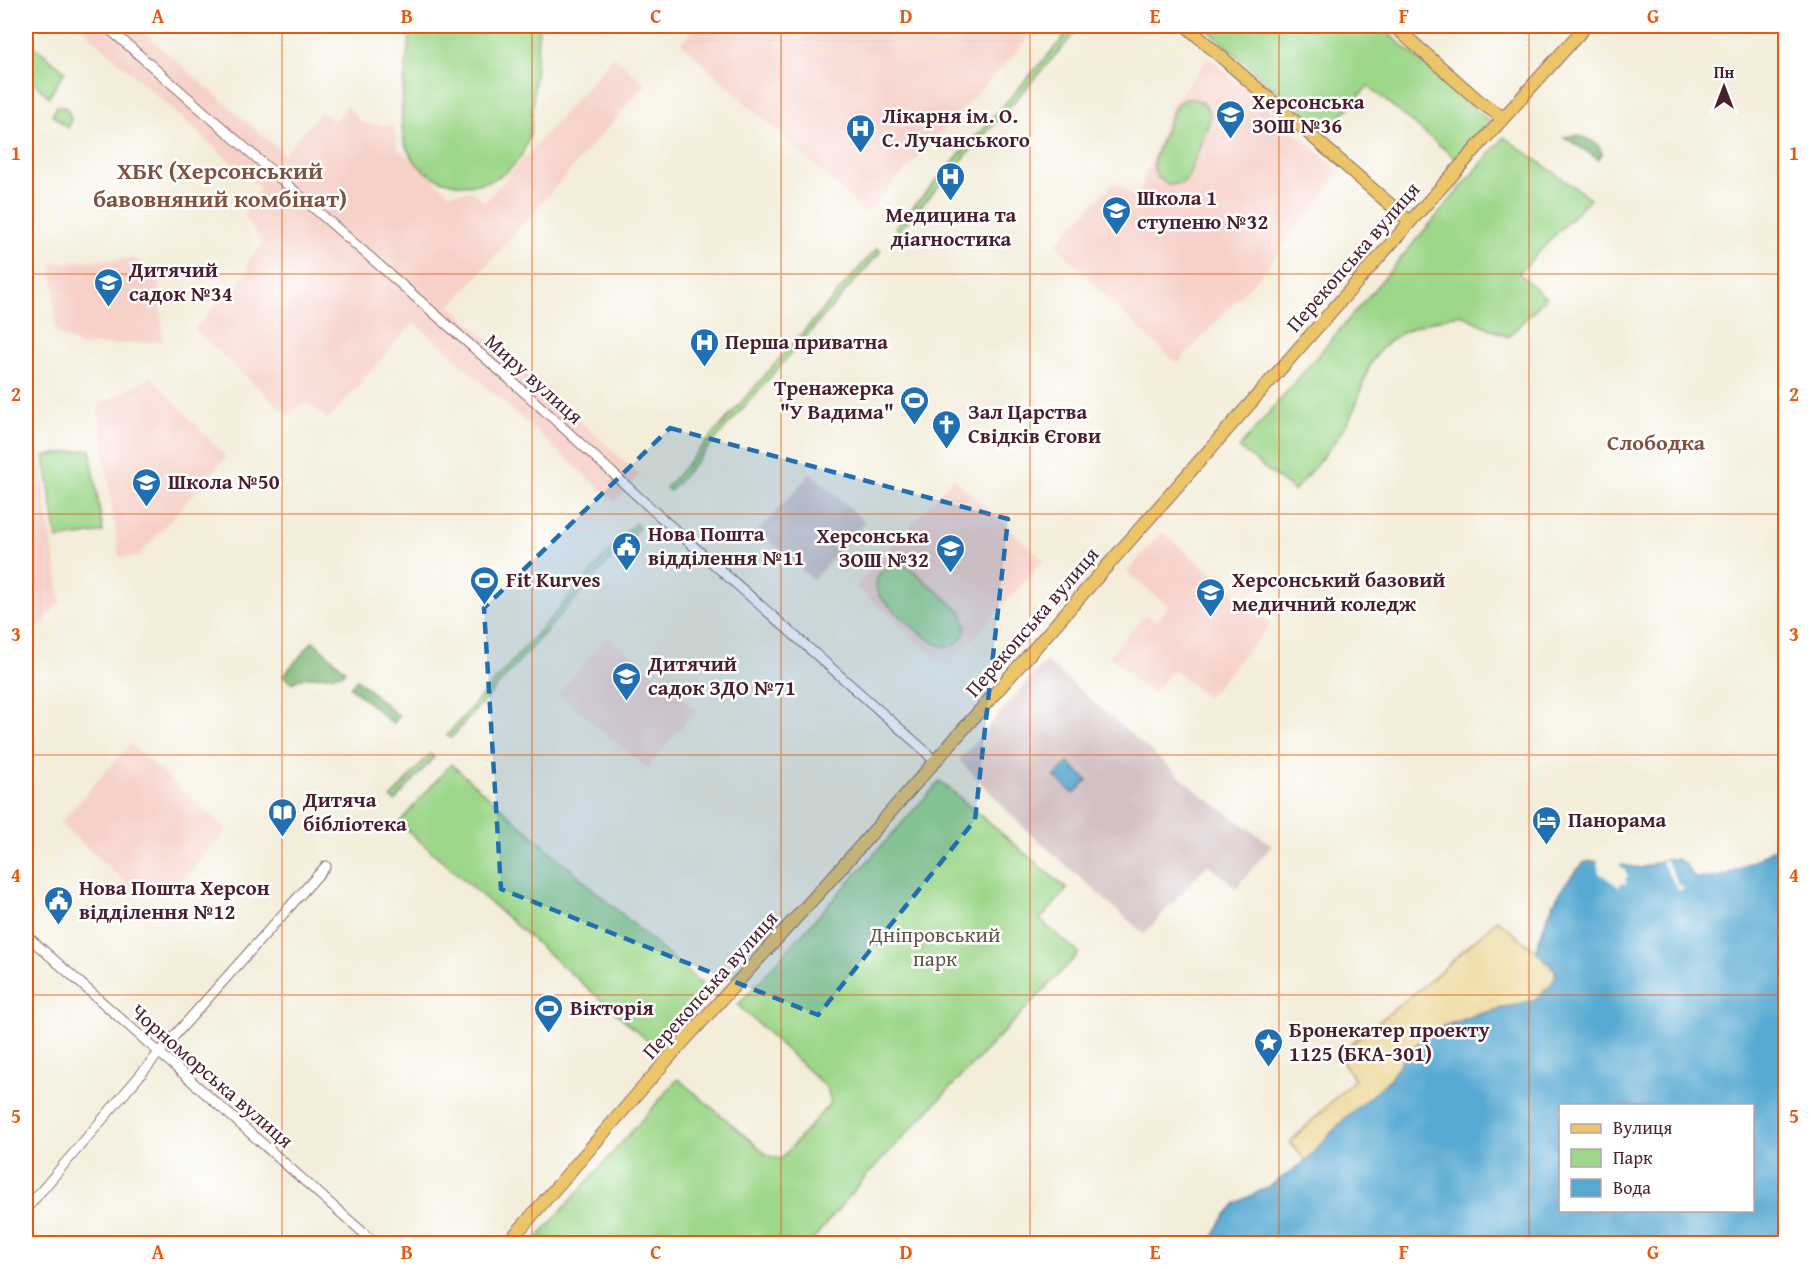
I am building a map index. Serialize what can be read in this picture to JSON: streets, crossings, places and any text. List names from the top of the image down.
{
  "streets": {
    "main road": ["Перекопська вулиця"],
    "street": ["Миру вулиця", "Чорноморська вулиця"]
  },
  "crossings": [
    ["Перекопська вулиця", "Миру вулиця"]
  ],
  "districts": ["ХБК (Херсонський бавовняний комбінат)", "Слободка"],
  "parks": ["Дніпровський парк"],
  "places": {
    "school or university": [
      "Херсонська ЗОШ №36",
      "Школа 1 ступеню №32",
      "Дитячий садок №34",
      "Школа №50",
      "Херсонська ЗОШ №32",
      "Херсонський базовий медичний коледж",
      "Дитячий садок ЗДО №71"
    ],
    "hospital": ["Лікарня ім. О. С. Лучанського", "Медицина та діагностика", "Перша приватна"],
    "sports": ["Тренажерка \"У Вадима\"", "Fit Kurves", "Вікторія"],
    "church": ["Зал Царства Свідків Єгови"],
    "public building": ["Нова Пошта відділення №11", "Нова Пошта Херсон відділення №12"],
    "library": ["Дитяча бібліотека"],
    "hotel": ["Панорама"],
    "place": ["Бронекатер проекту 1125 (БКА-301)"]
  },
  "legend": ["Вулиця", "Парк", "Вода"],
  "north": "top",
  "grid": {
    "columns": [
      "A",
      "B",
      "C",
      "D",
      "E",
      "F",
      "G"
    ],
    "rows": [
      "1",
      "2",
      "3",
      "4",
      "5"
    ]
  }
}
